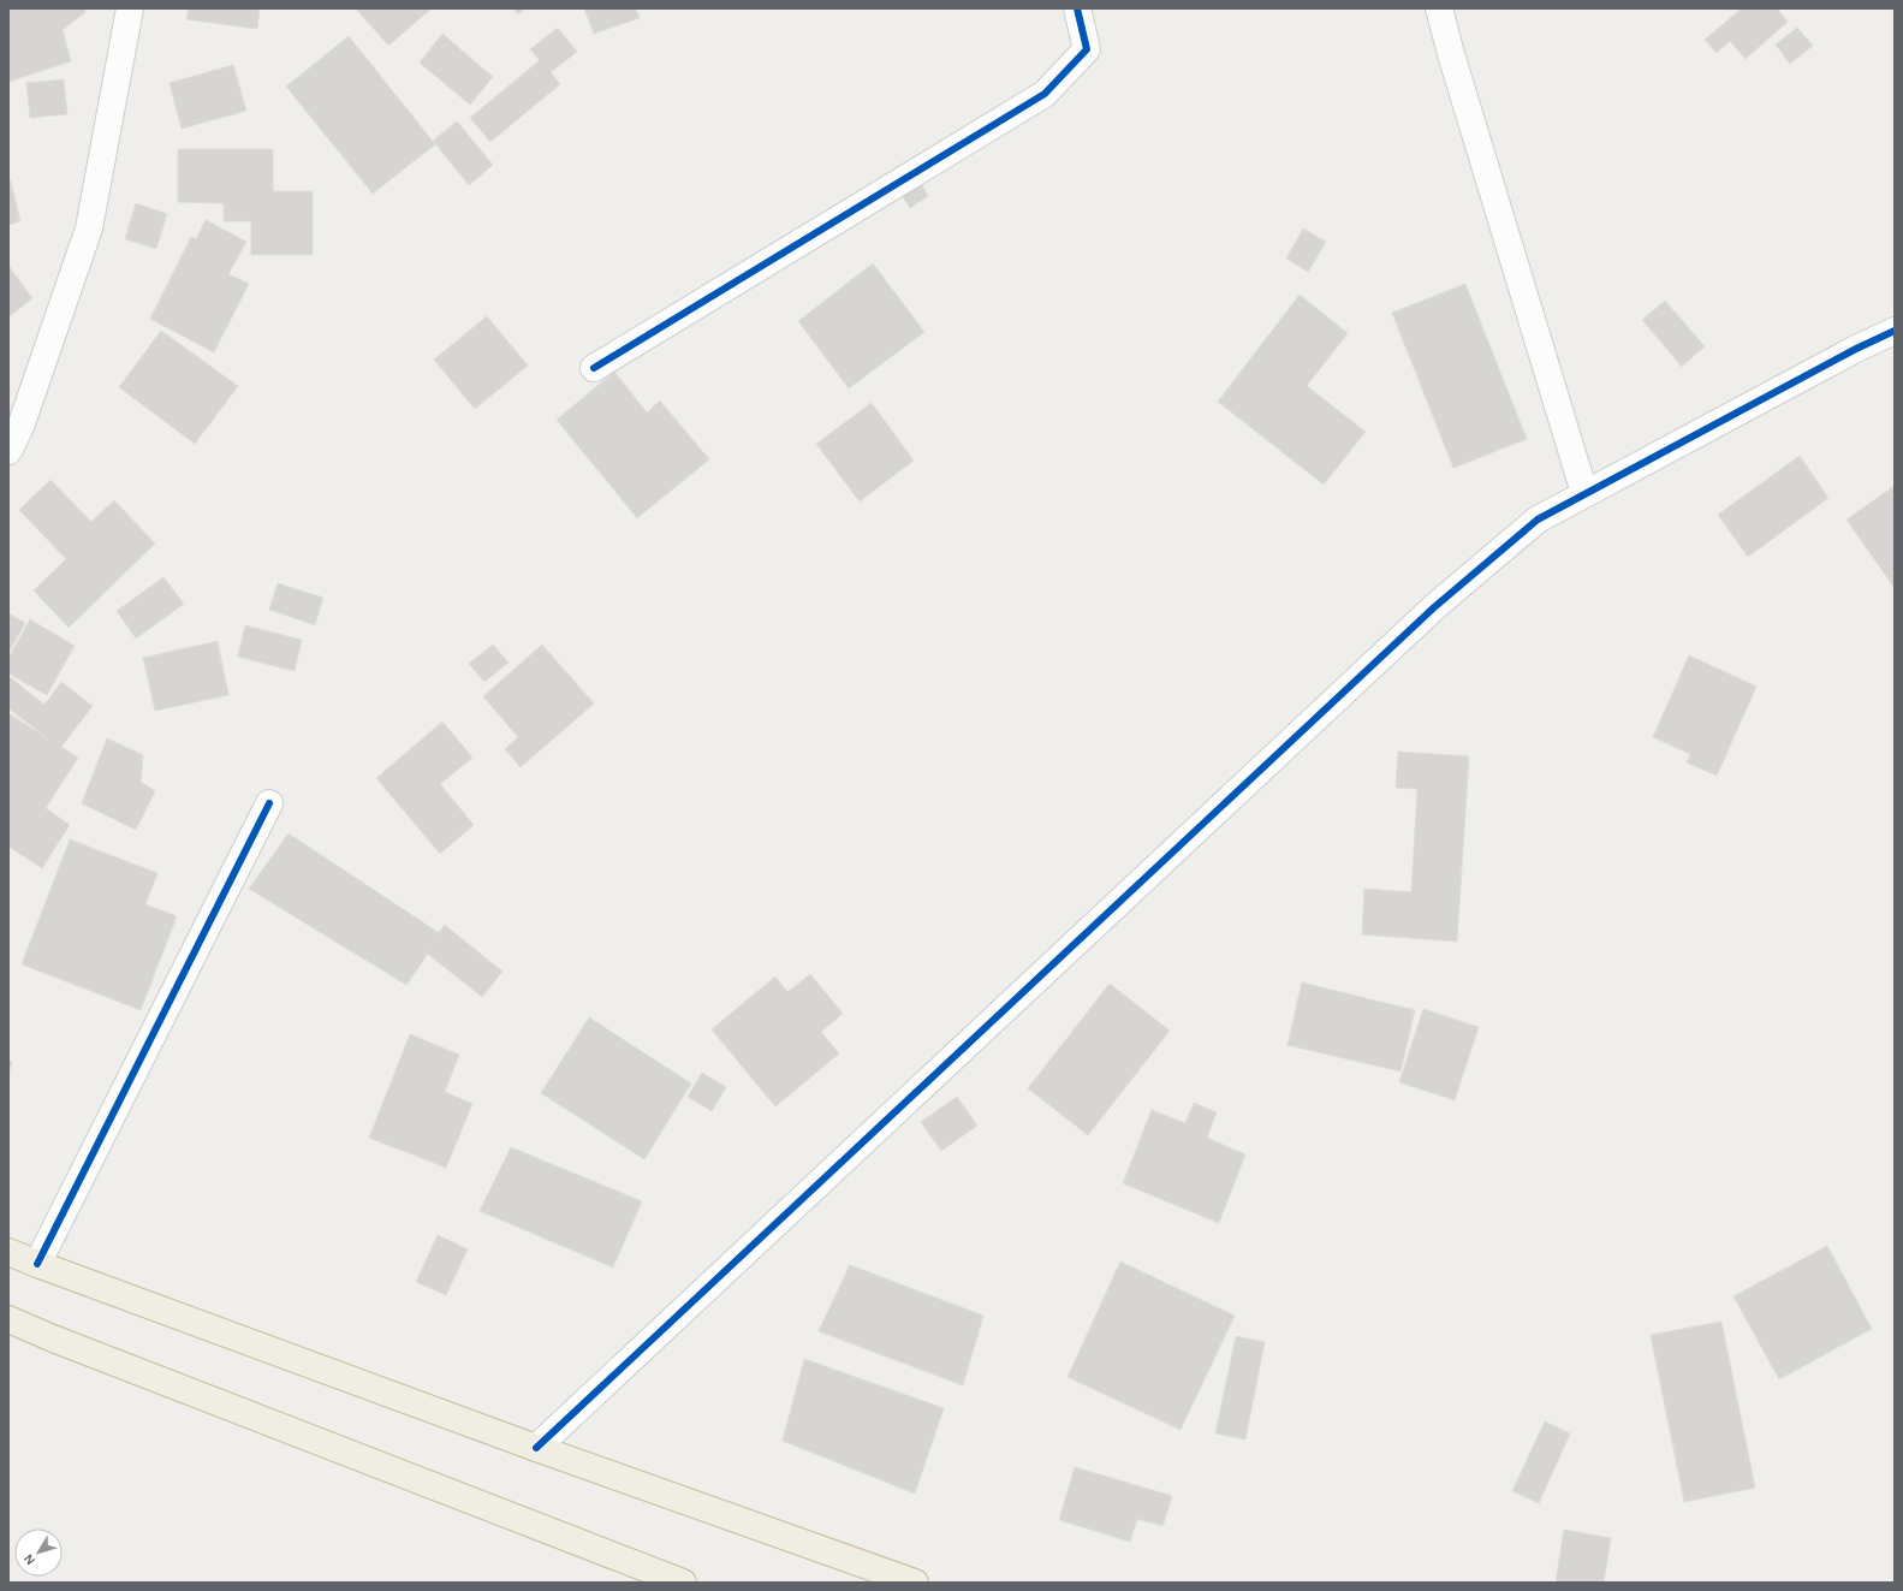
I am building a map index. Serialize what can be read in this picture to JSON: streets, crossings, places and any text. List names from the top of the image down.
{
  "north": "bottom left"
}
